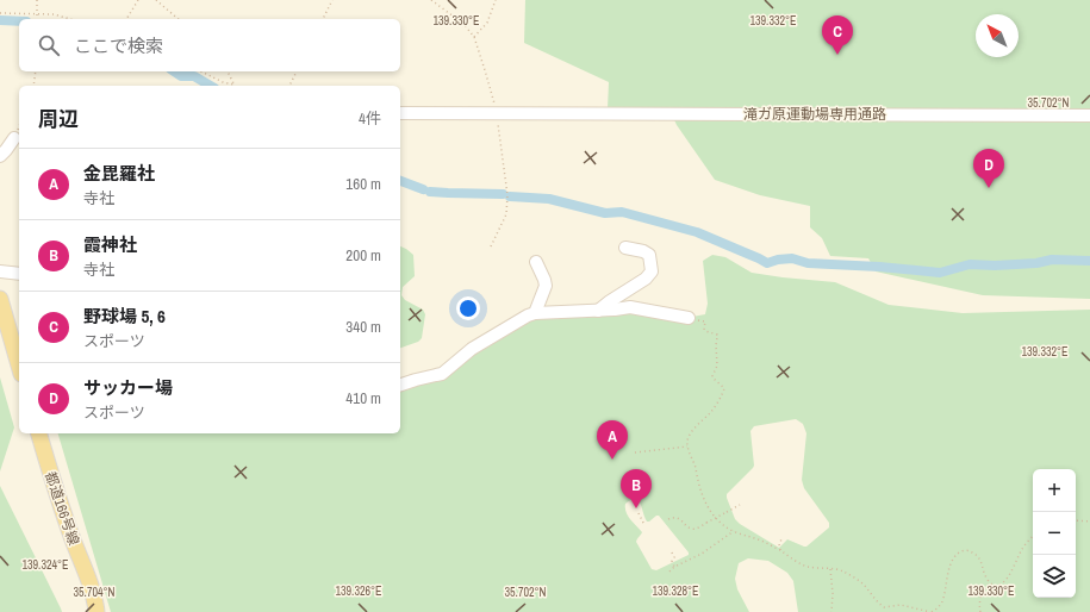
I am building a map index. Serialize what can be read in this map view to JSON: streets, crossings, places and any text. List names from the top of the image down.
{
  "streets": {
    "main road": ["都道166号線"],
    "street": ["滝ガ原運動場専用通路"]
  },
  "north": "top left",
  "page": {
    "pins": [
      "C",
      "D",
      "A",
      "B"
    ],
    "search": "ここで検索",
    "heading": ["周辺", "4件"],
    "list": [
      {
        "mark": "A",
        "name": "金毘羅社",
        "note": "寺社",
        "value": "160 m"
      },
      {
        "mark": "B",
        "name": "霞神社",
        "note": "寺社",
        "value": "200 m"
      },
      {
        "mark": "C",
        "name": "野球場 5, 6",
        "note": "スポーツ",
        "value": "340 m"
      },
      {
        "mark": "D",
        "name": "サッカー場",
        "note": "スポーツ",
        "value": "410 m"
      }
    ],
    "map_buttons": ["+", "−"]
  },
  "coordinates": [
    "139.332°E",
    "139.330°E",
    "35.702°N",
    "139.324°E",
    "139.326°E",
    "139.328°E",
    "35.704°N"
  ]
}
